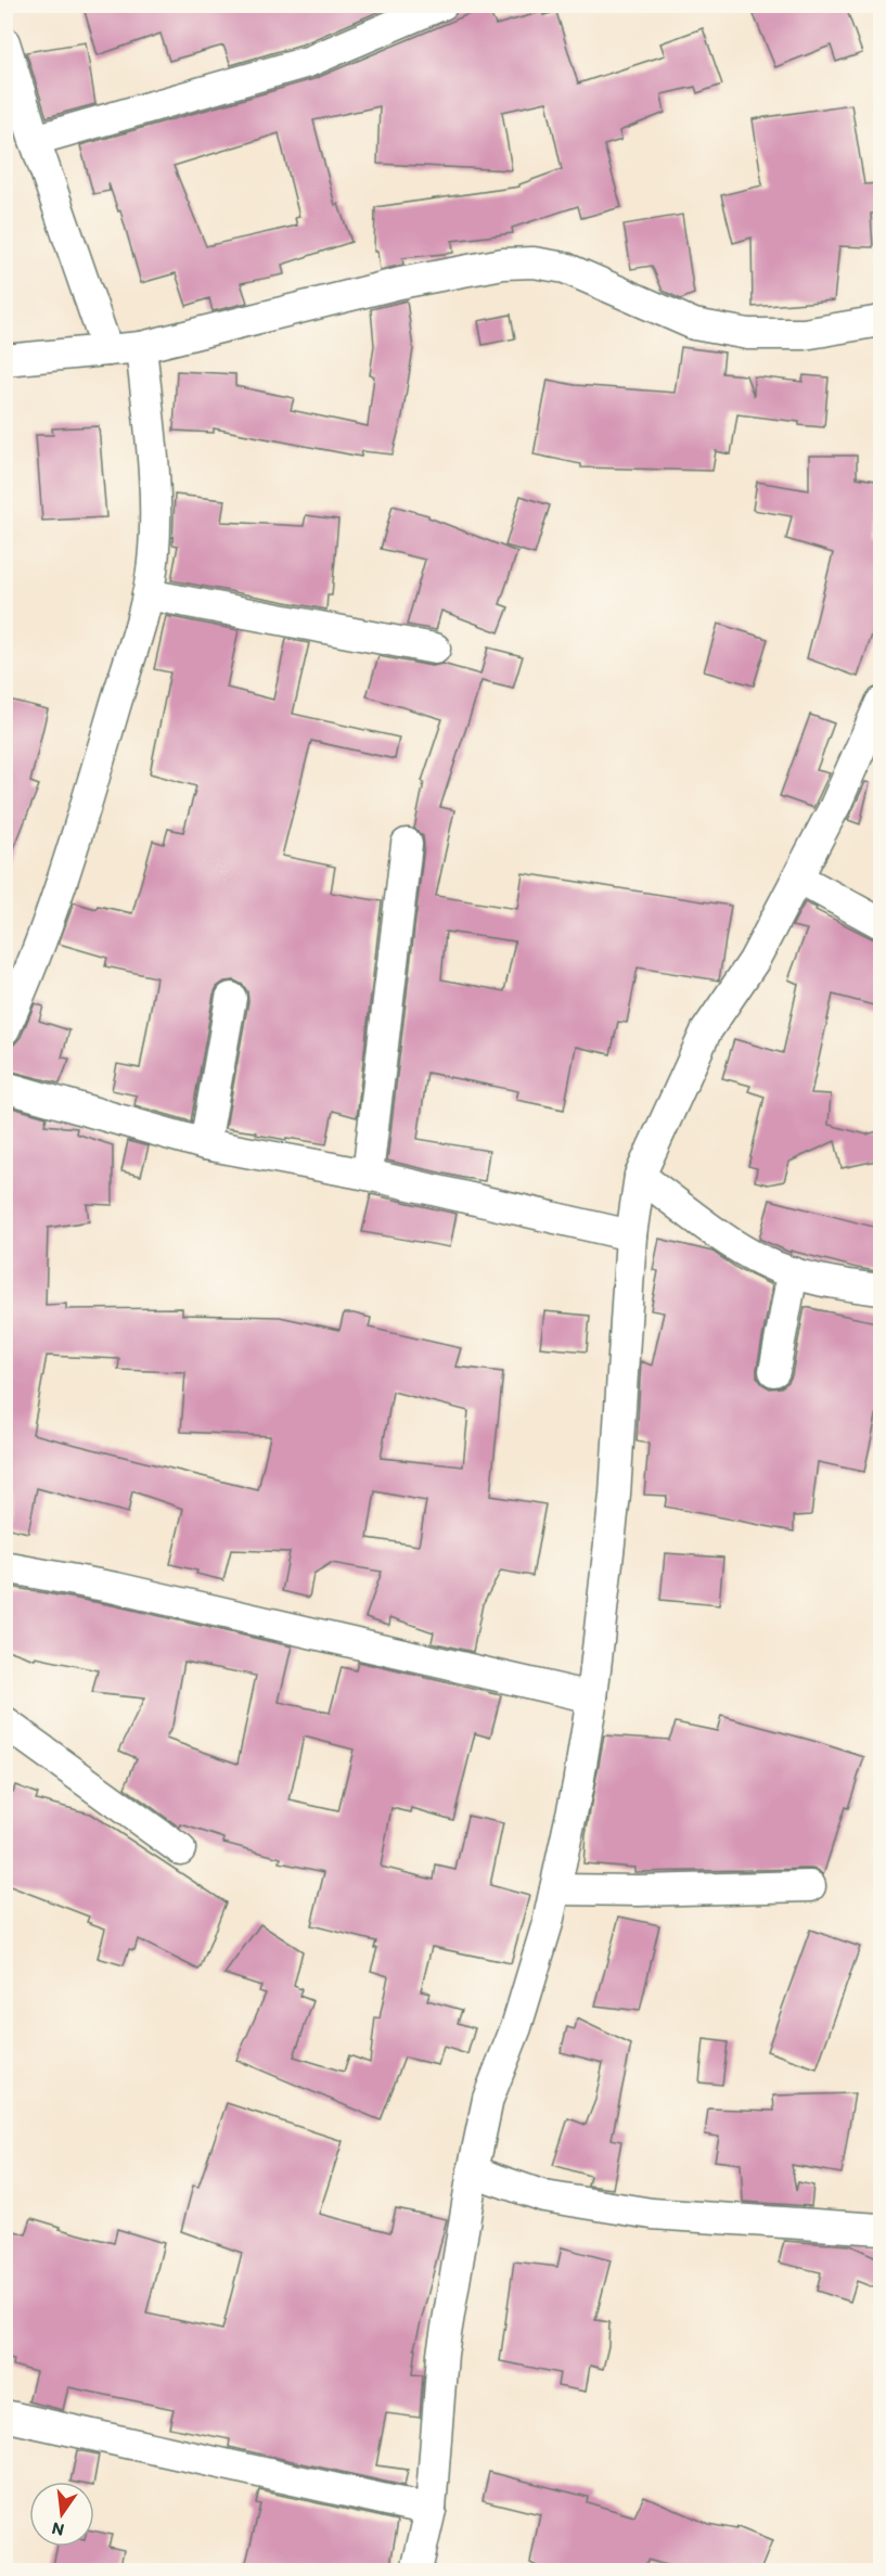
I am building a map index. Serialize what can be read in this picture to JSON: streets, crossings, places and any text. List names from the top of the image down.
{
  "north": "bottom"
}
